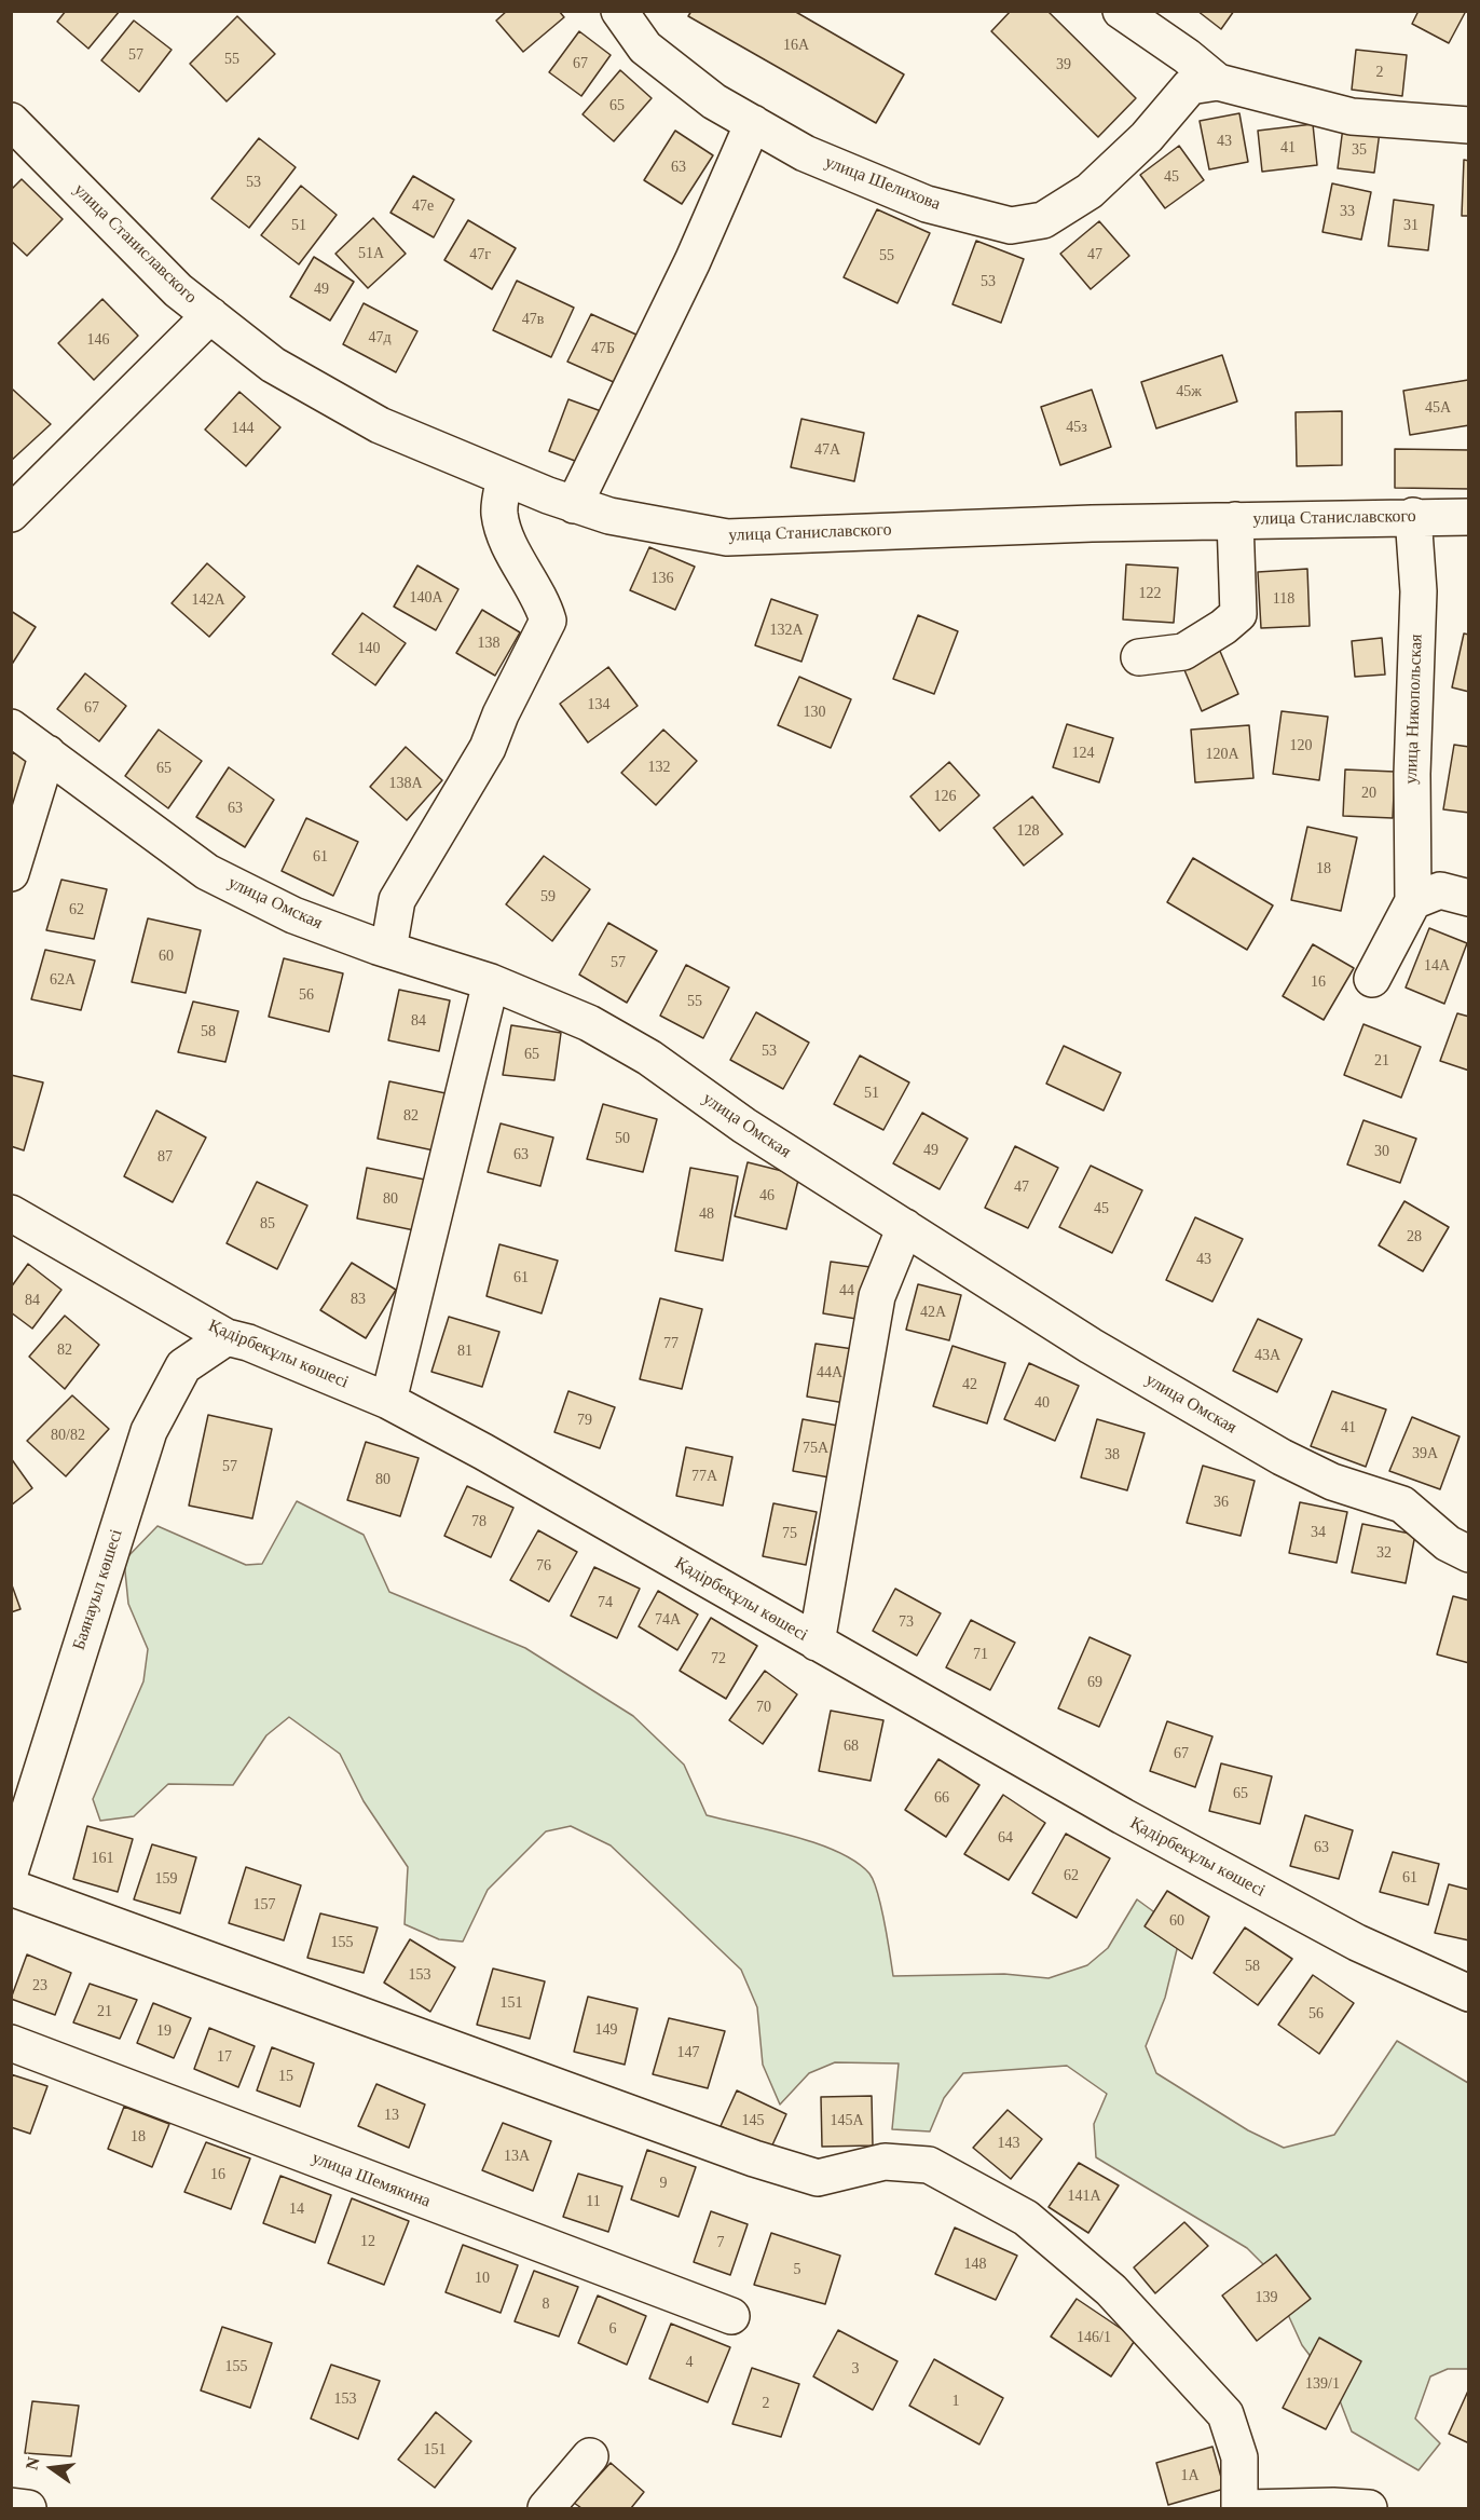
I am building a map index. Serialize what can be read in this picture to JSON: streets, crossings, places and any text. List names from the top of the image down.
{
  "streets": {
    "street": [
      "улица Шелихова",
      "улица Станиславского",
      "улица Никопольская",
      "улица Омская",
      "Қадірбекұлы көшесі",
      "Баянауыл көшесі",
      "улица Шемякина"
    ]
  },
  "crossings": [
    ["улица Станиславского", "улица Никопольская"],
    ["Қадірбекұлы көшесі", "Баянауыл көшесі"]
  ],
  "house_numbers": [
    "16А",
    "57",
    "55",
    "67",
    "39",
    "2",
    "65",
    "43",
    "41",
    "35",
    "63",
    "45",
    "53",
    "47е",
    "33",
    "51",
    "31",
    "51А",
    "47г",
    "47",
    "55",
    "53",
    "49",
    "47в",
    "47д",
    "146",
    "47Б",
    "45ж",
    "45А",
    "45з",
    "144",
    "47А",
    "136",
    "122",
    "140А",
    "118",
    "142А",
    "132А",
    "138",
    "140",
    "134",
    "67",
    "130",
    "120",
    "124",
    "120А",
    "132",
    "65",
    "138А",
    "20",
    "126",
    "63",
    "128",
    "61",
    "18",
    "59",
    "62",
    "60",
    "57",
    "14А",
    "62А",
    "16",
    "56",
    "55",
    "84",
    "58",
    "53",
    "65",
    "21",
    "51",
    "82",
    "50",
    "49",
    "30",
    "63",
    "87",
    "47",
    "46",
    "80",
    "45",
    "48",
    "85",
    "28",
    "43",
    "61",
    "44",
    "83",
    "84",
    "42А",
    "77",
    "82",
    "81",
    "43А",
    "44А",
    "42",
    "40",
    "79",
    "41",
    "80/82",
    "75А",
    "39А",
    "38",
    "57",
    "77А",
    "80",
    "36",
    "78",
    "34",
    "75",
    "32",
    "76",
    "74",
    "74А",
    "73",
    "71",
    "72",
    "69",
    "70",
    "68",
    "67",
    "65",
    "66",
    "64",
    "63",
    "161",
    "62",
    "61",
    "159",
    "157",
    "60",
    "155",
    "58",
    "153",
    "23",
    "151",
    "21",
    "56",
    "149",
    "19",
    "147",
    "17",
    "15",
    "13",
    "145",
    "145А",
    "18",
    "143",
    "13А",
    "16",
    "9",
    "141А",
    "11",
    "14",
    "12",
    "7",
    "148",
    "5",
    "10",
    "139",
    "8",
    "6",
    "146/1",
    "4",
    "155",
    "3",
    "139/1",
    "153",
    "1",
    "2",
    "151",
    "1А"
  ],
  "north": "left"
}
